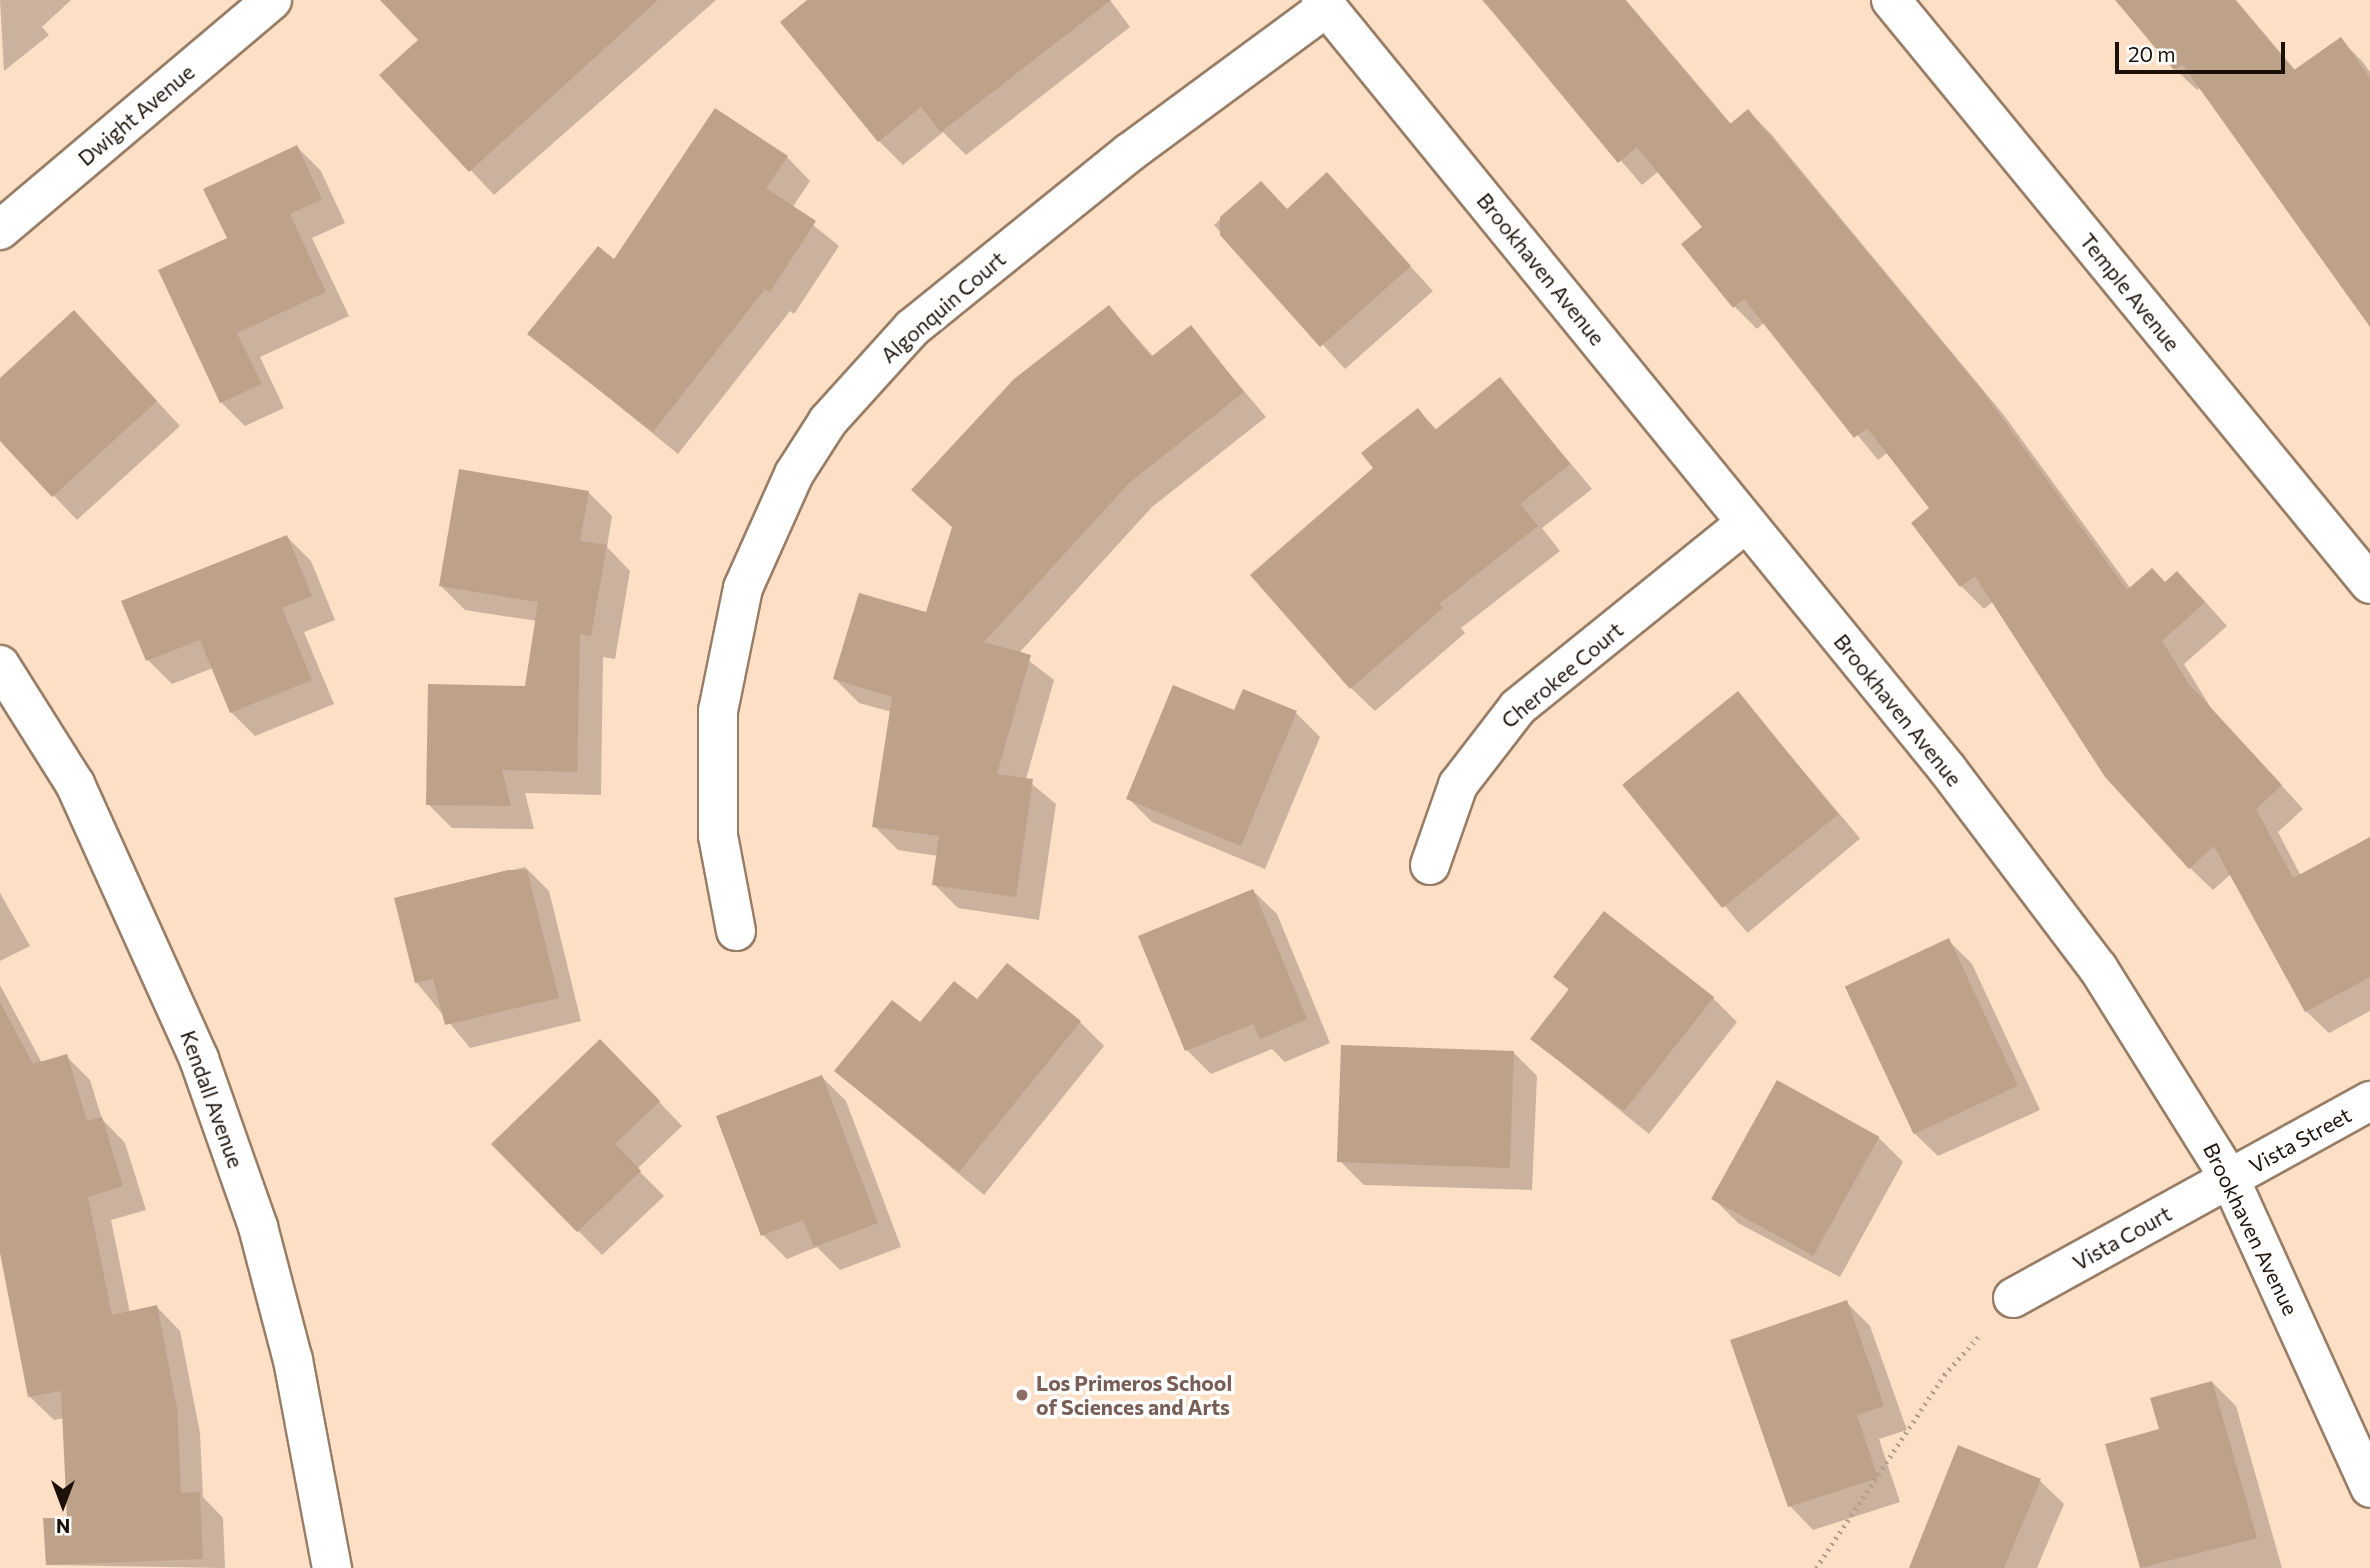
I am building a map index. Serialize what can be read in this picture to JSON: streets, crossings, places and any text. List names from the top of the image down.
{
  "streets": {
    "street": [
      "Dwight Avenue",
      "Brookhaven Avenue",
      "Temple Avenue",
      "Algonquin Court",
      "Cherokee Court",
      "Kendall Avenue",
      "Vista Street",
      "Vista Court"
    ]
  },
  "crossings": [
    ["Brookhaven Avenue", "Algonquin Court"],
    ["Brookhaven Avenue", "Cherokee Court"],
    ["Brookhaven Avenue", "Vista Street"],
    ["Brookhaven Avenue", "Vista Court"],
    ["Vista Street", "Vista Court"]
  ],
  "places": ["Los Primeros School of Sciences and Arts"],
  "scale_bar": "20 m",
  "north": "bottom"
}
